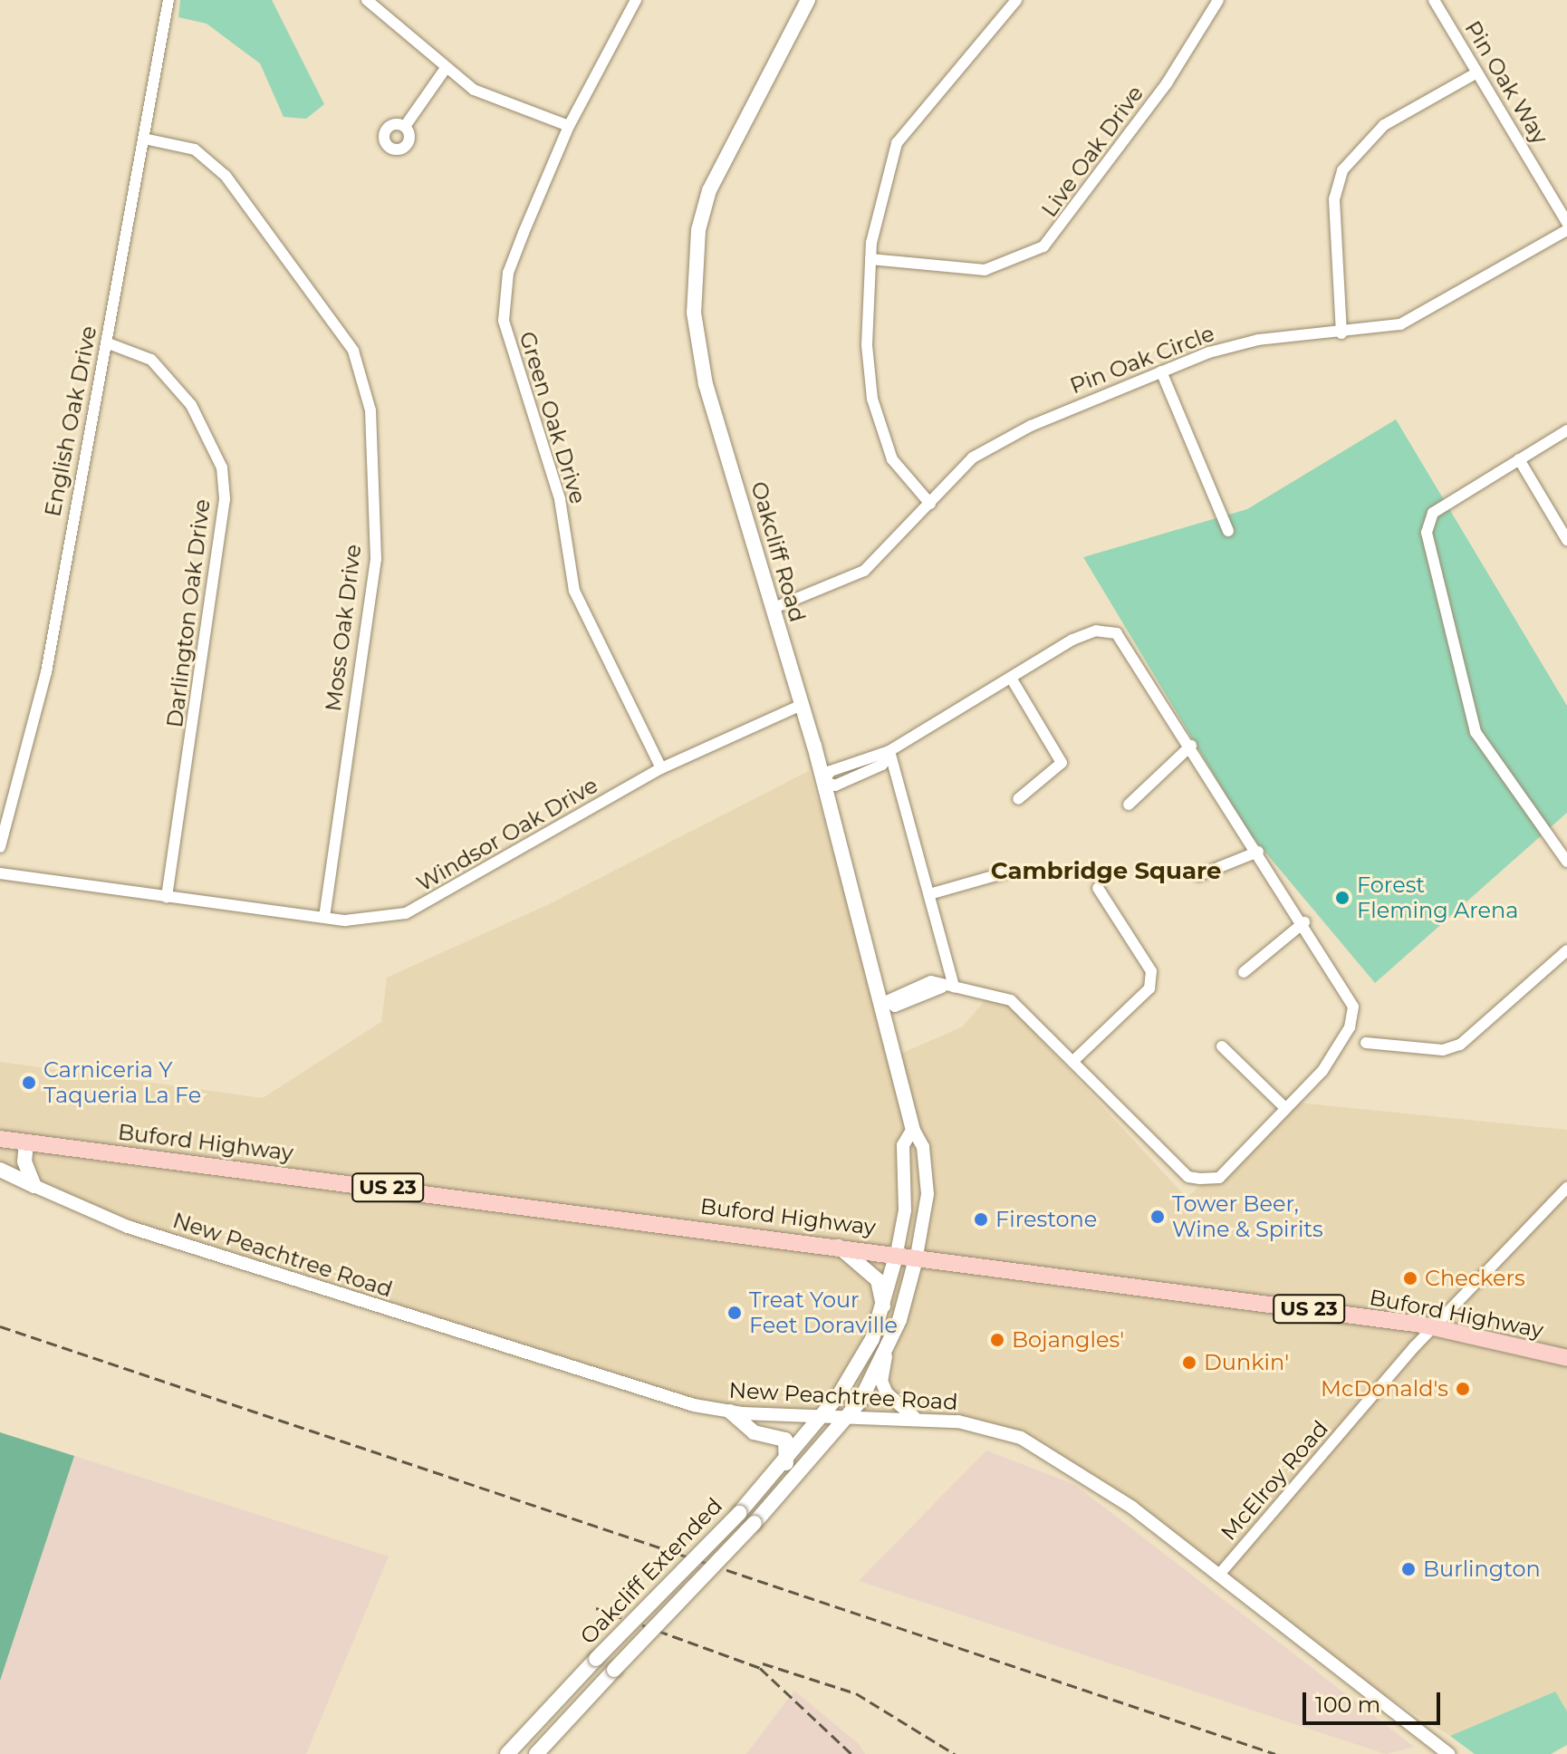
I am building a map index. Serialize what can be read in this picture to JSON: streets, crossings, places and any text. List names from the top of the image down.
{
  "streets": {
    "main road": [
      "Oakcliff Road",
      "Buford Highway",
      "US 23",
      "Oakcliff Extended"
    ],
    "street": [
      "Pin Oak Way",
      "Live Oak Drive",
      "Pin Oak Circle",
      "Green Oak Drive",
      "English Oak Drive",
      "Darlington Oak Drive",
      "Moss Oak Drive",
      "Windsor Oak Drive",
      "New Peachtree Road",
      "McElroy Road"
    ]
  },
  "crossings": [
    ["Pin Oak Circle", "Oakcliff Road"],
    ["Green Oak Drive", "Windsor Oak Drive"],
    ["English Oak Drive", "Darlington Oak Drive"],
    ["English Oak Drive", "Moss Oak Drive"],
    ["Oakcliff Road", "Windsor Oak Drive"],
    ["Oakcliff Road", "Buford Highway"],
    ["Oakcliff Road", "New Peachtree Road"],
    ["Oakcliff Road", "Oakcliff Extended"],
    ["Darlington Oak Drive", "Windsor Oak Drive"],
    ["Moss Oak Drive", "Windsor Oak Drive"],
    ["Buford Highway", "McElroy Road"],
    ["New Peachtree Road", "McElroy Road"],
    ["New Peachtree Road", "Oakcliff Extended"]
  ],
  "districts": ["Cambridge Square"],
  "places": [
    "Forest Fleming Arena",
    "Carniceria Y Taqueria La Fe",
    "Tower Beer, Wine & Spirits",
    "Firestone",
    "Checkers",
    "Treat Your Feet Doraville",
    "Bojangles'",
    "Dunkin'",
    "McDonald's",
    "Burlington"
  ],
  "scale_bar": "100 m"
}
